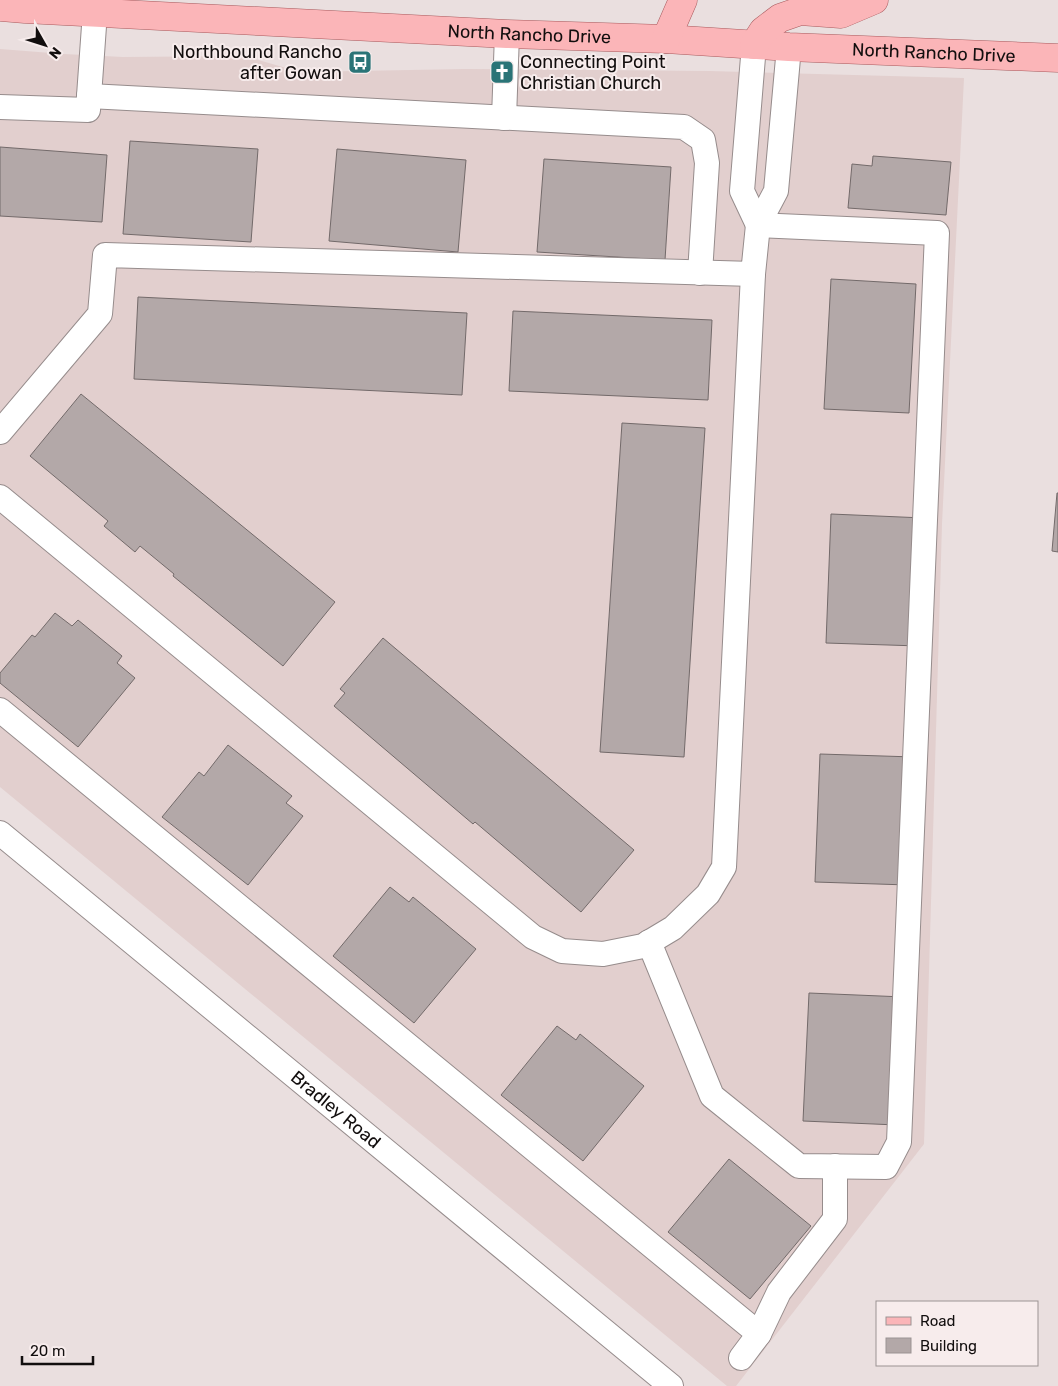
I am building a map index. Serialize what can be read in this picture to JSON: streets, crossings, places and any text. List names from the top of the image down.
{
  "streets": {
    "main road": ["North Rancho Drive"],
    "street": ["Bradley Road"]
  },
  "places": {
    "bus stop": ["Northbound Rancho after Gowan"],
    "church": ["Connecting Point Christian Church"]
  },
  "legend": ["Road", "Building"],
  "scale_bar": "20 m",
  "north": "bottom right"
}
